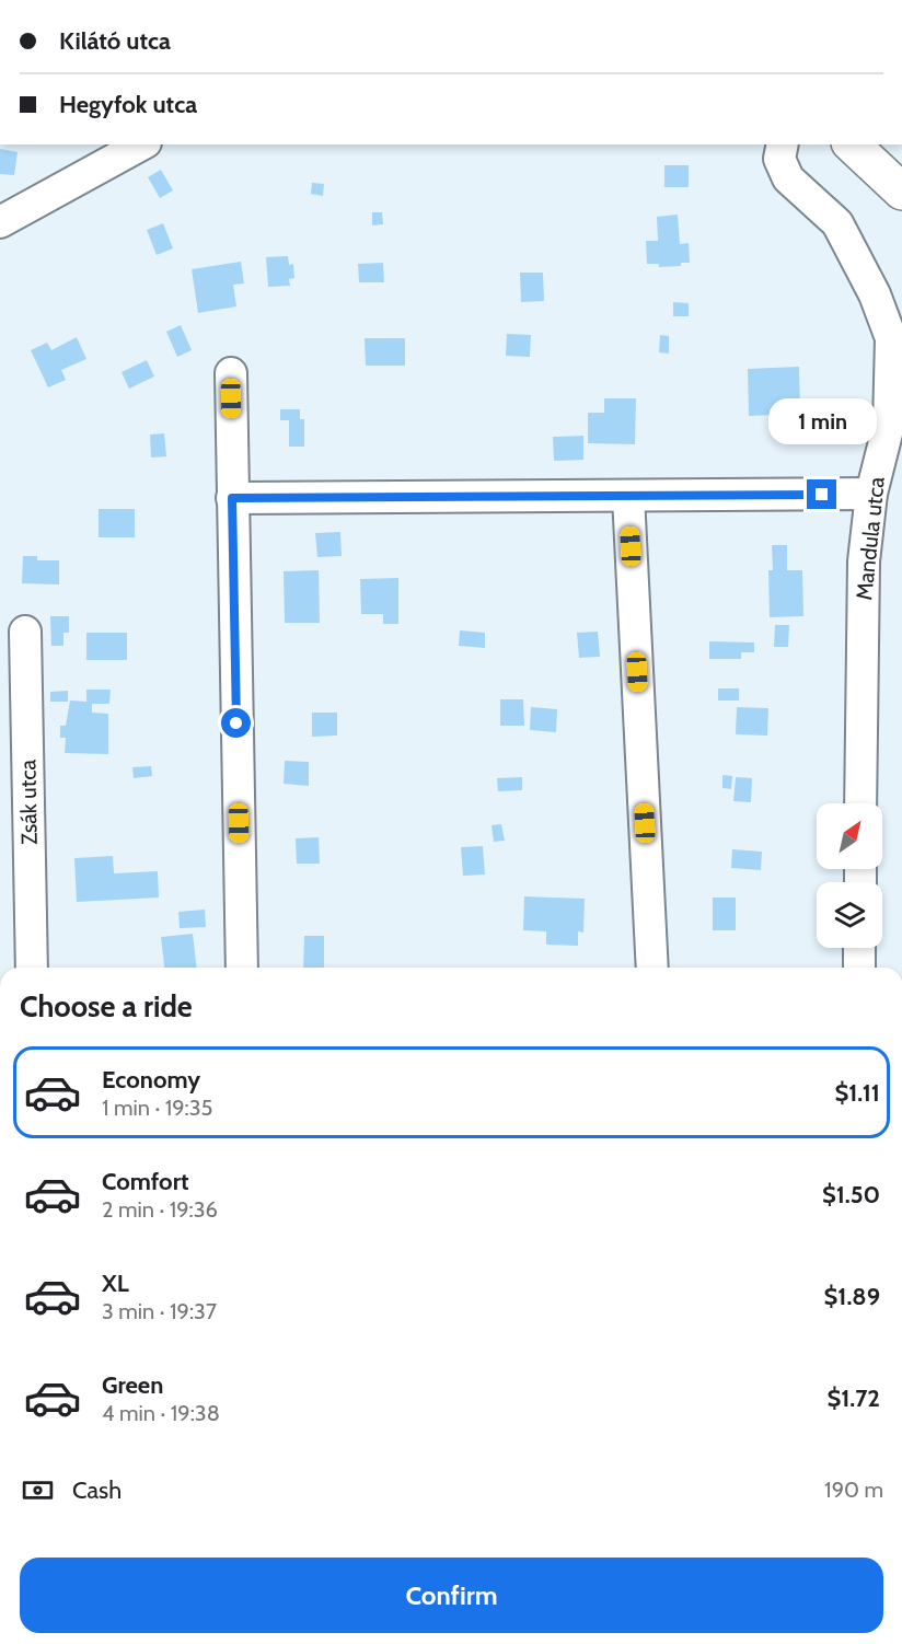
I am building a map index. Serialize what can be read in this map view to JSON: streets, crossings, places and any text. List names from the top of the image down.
{
  "streets": {
    "street": ["Mandula utca", "Zsák utca"]
  },
  "north": "top right",
  "page": {
    "banner": ["Kilátó utca", "Hegyfok utca"],
    "bubble": "1 min",
    "heading": "Choose a ride",
    "list": [
      {
        "name": "Economy",
        "note": "1 min · 19:35",
        "value": "$1.11"
      },
      {
        "name": "Comfort",
        "note": "2 min · 19:36",
        "value": "$1.50"
      },
      {
        "name": "XL",
        "note": "3 min · 19:37",
        "value": "$1.89"
      },
      {
        "name": "Green",
        "note": "4 min · 19:38",
        "value": "$1.72"
      }
    ],
    "pay": ["Cash", "190 m"],
    "buttons": "Confirm"
  }
}
